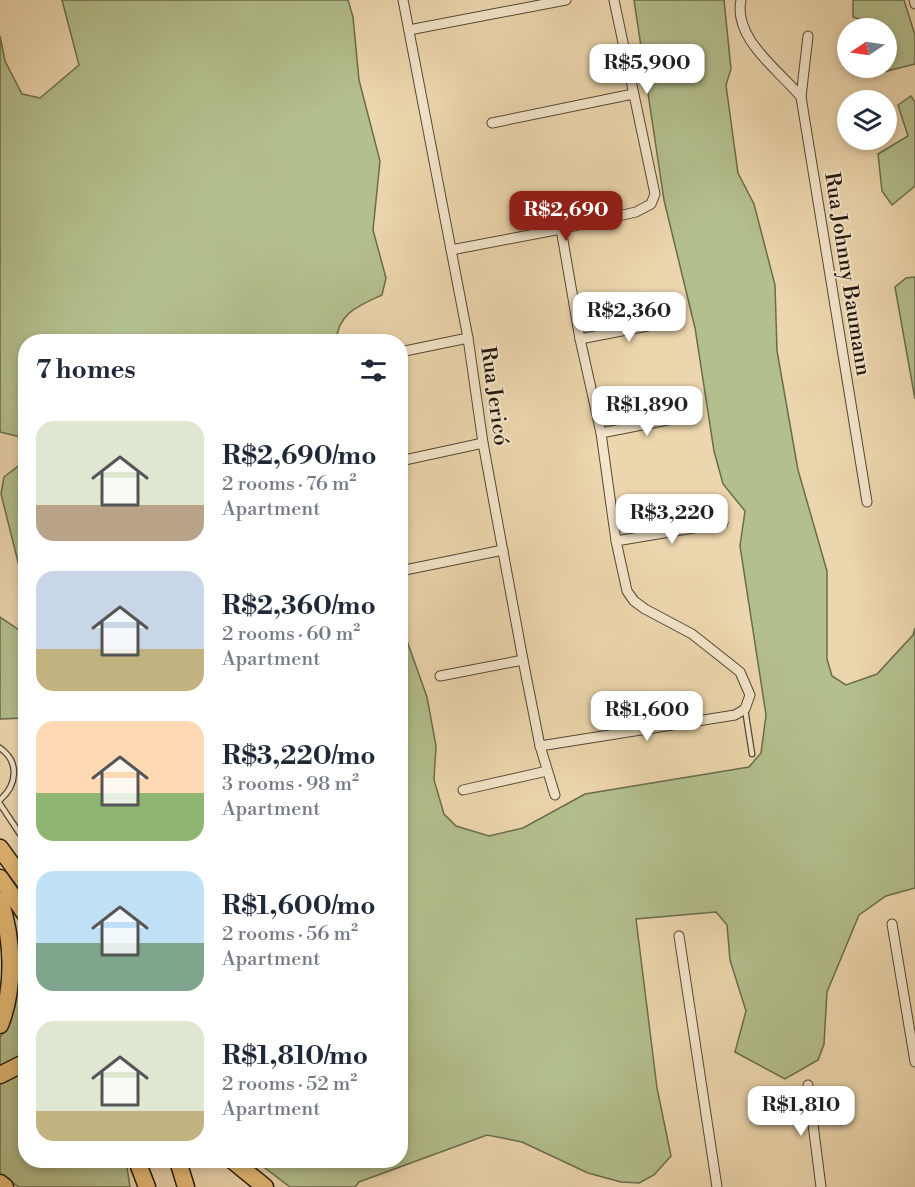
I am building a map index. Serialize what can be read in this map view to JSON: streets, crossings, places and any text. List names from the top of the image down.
{
  "streets": {
    "street": ["Rua Johnny Baumann", "Rua Jericó"]
  },
  "north": "left",
  "page": {
    "price": [
      "R$5,900",
      "R$2,690",
      "R$2,360",
      "R$1,890",
      "R$3,220",
      "R$1,600",
      "R$1,810"
    ],
    "heading": "7 homes",
    "list": [
      {
        "name": "R$2,690/mo",
        "note": "2 rooms · 76 m² · Apartment"
      },
      {
        "name": "R$2,360/mo",
        "note": "2 rooms · 60 m² · Apartment"
      },
      {
        "name": "R$3,220/mo",
        "note": "3 rooms · 98 m² · Apartment"
      },
      {
        "name": "R$1,600/mo",
        "note": "2 rooms · 56 m² · Apartment"
      },
      {
        "name": "R$1,810/mo",
        "note": "2 rooms · 52 m² · Apartment"
      }
    ]
  }
}
